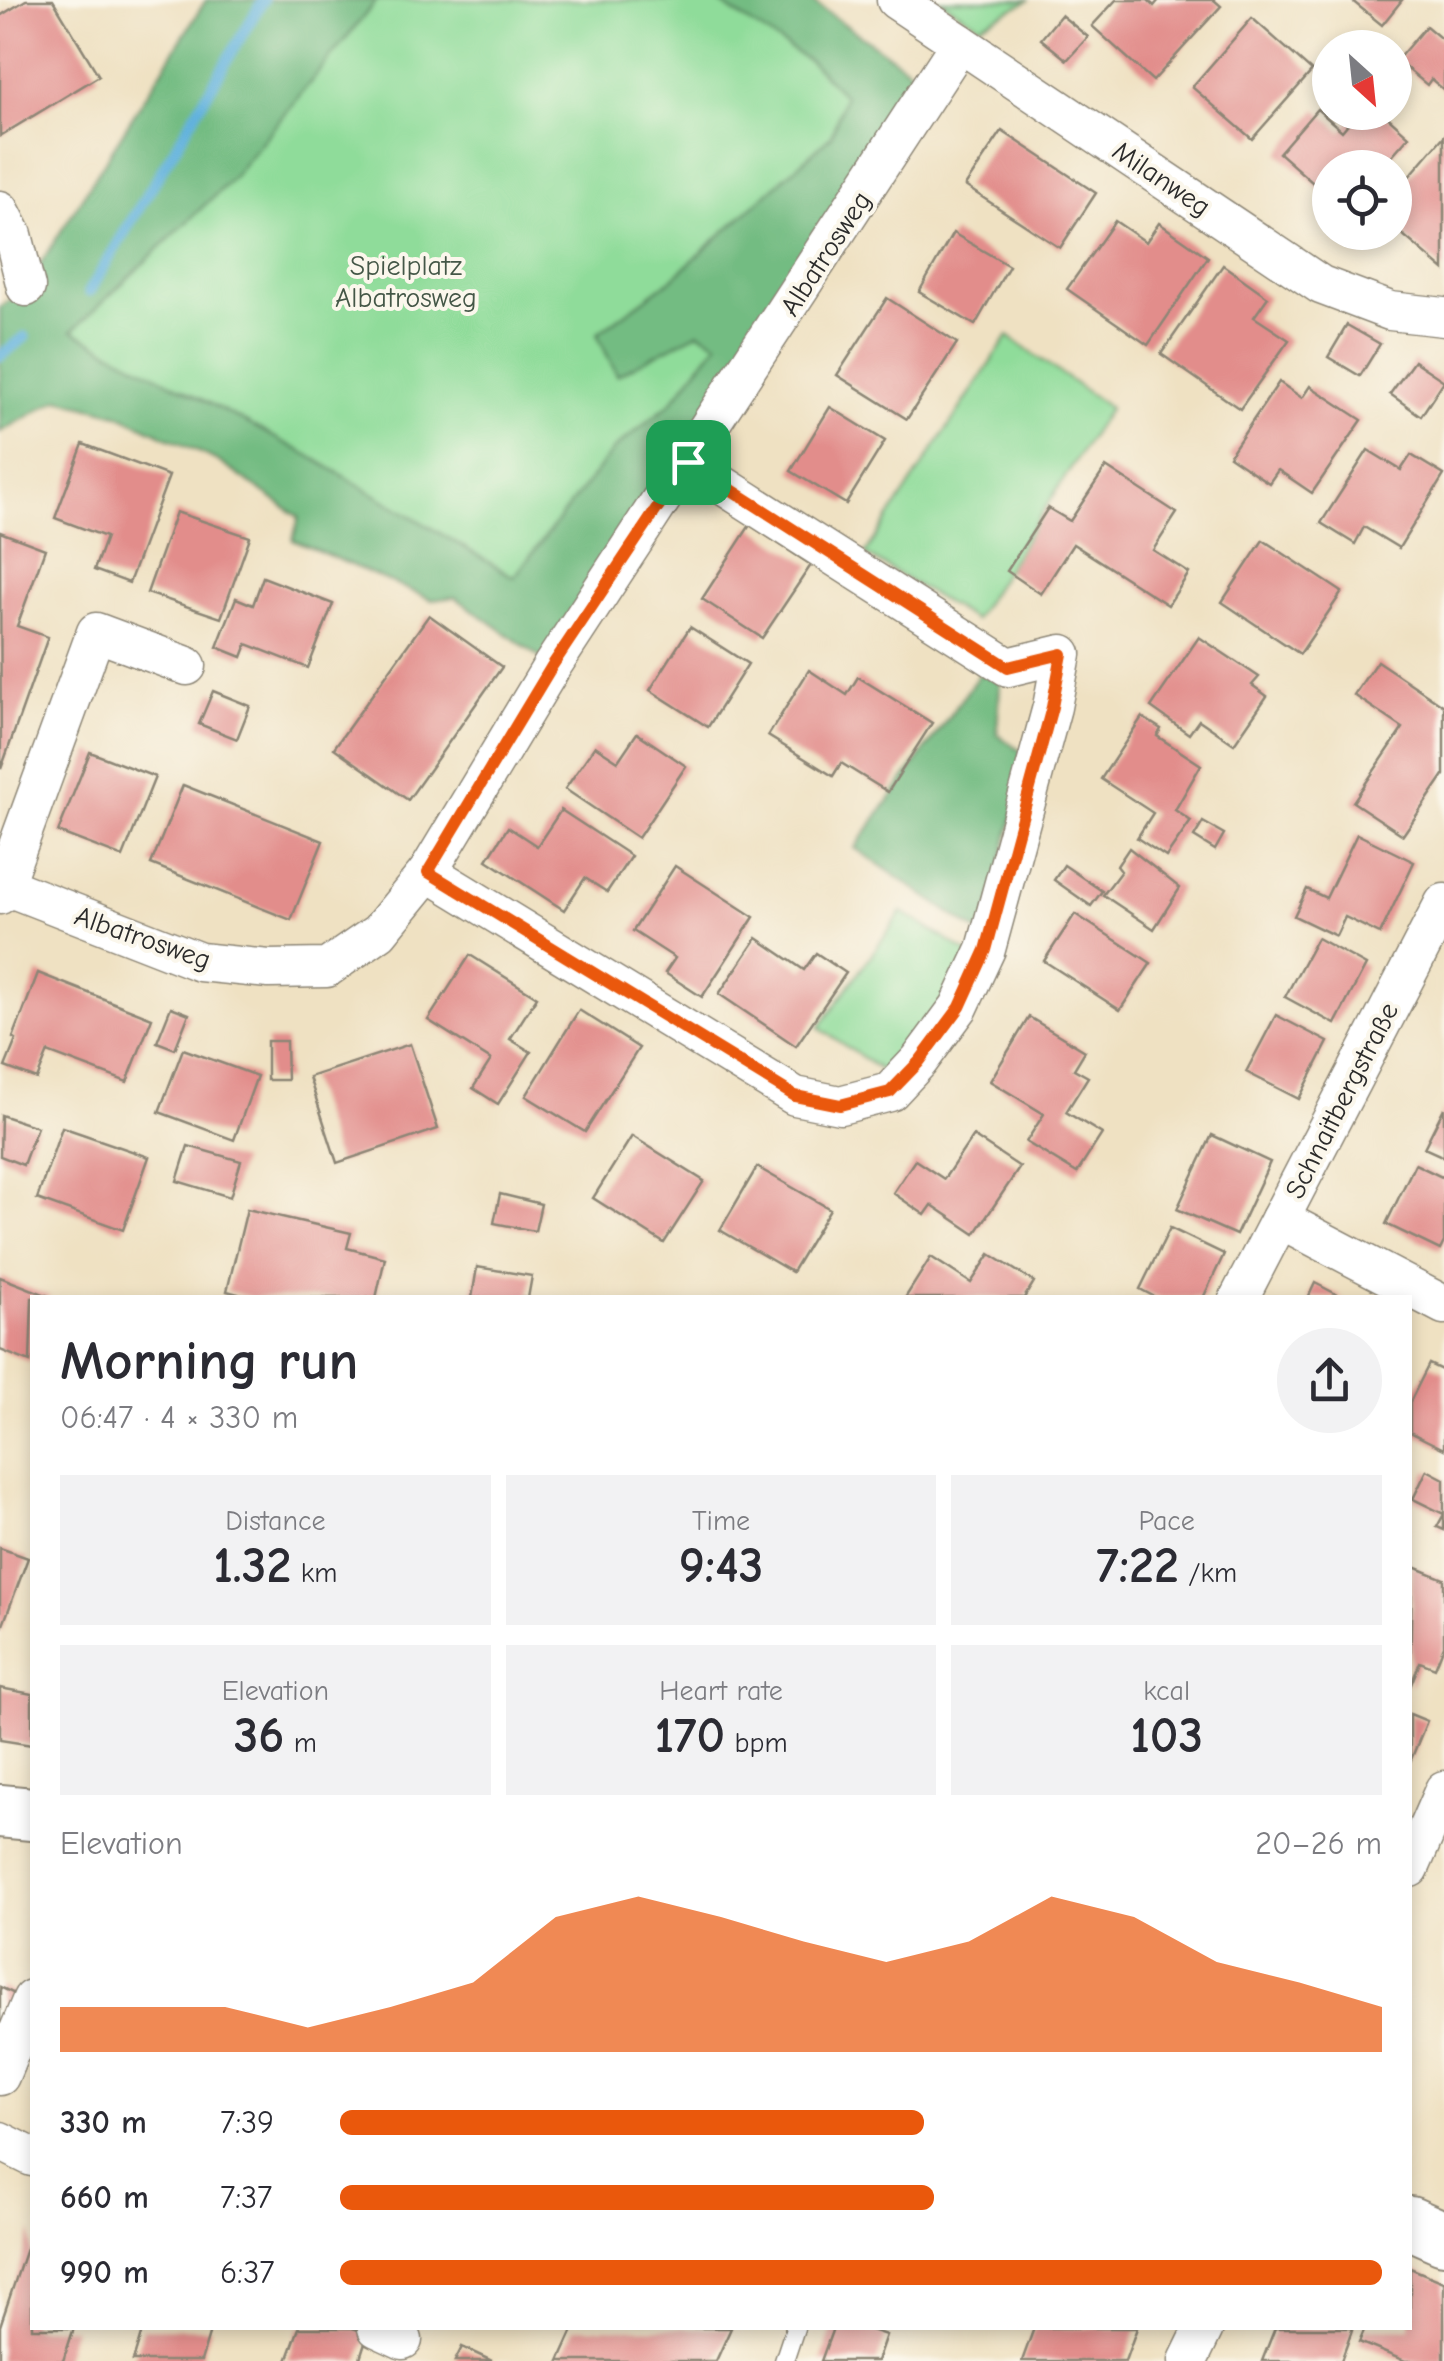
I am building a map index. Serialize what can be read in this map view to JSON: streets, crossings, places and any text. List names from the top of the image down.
{
  "streets": {
    "street": ["Milanweg", "Albatrosweg", "Schnaitbergstraße"]
  },
  "crossings": [
    ["Milanweg", "Albatrosweg"]
  ],
  "parks": ["Spielplatz Albatrosweg"],
  "north": "bottom right",
  "page": {
    "heading": ["Morning run", "06:47 · 4 × 330 m"],
    "stats": [
      ["Distance", "1.32 km"],
      ["Time", "9:43"],
      ["Pace", "7:22 /km"],
      ["Elevation", "36 m"],
      ["Heart rate", "170 bpm"],
      ["kcal", "103"]
    ],
    "chart": ["Elevation", "20–26 m"],
    "list": [
      {
        "name": "330 m",
        "note": "7:39"
      },
      {
        "name": "660 m",
        "note": "7:37"
      },
      {
        "name": "990 m",
        "note": "6:37"
      }
    ]
  }
}
